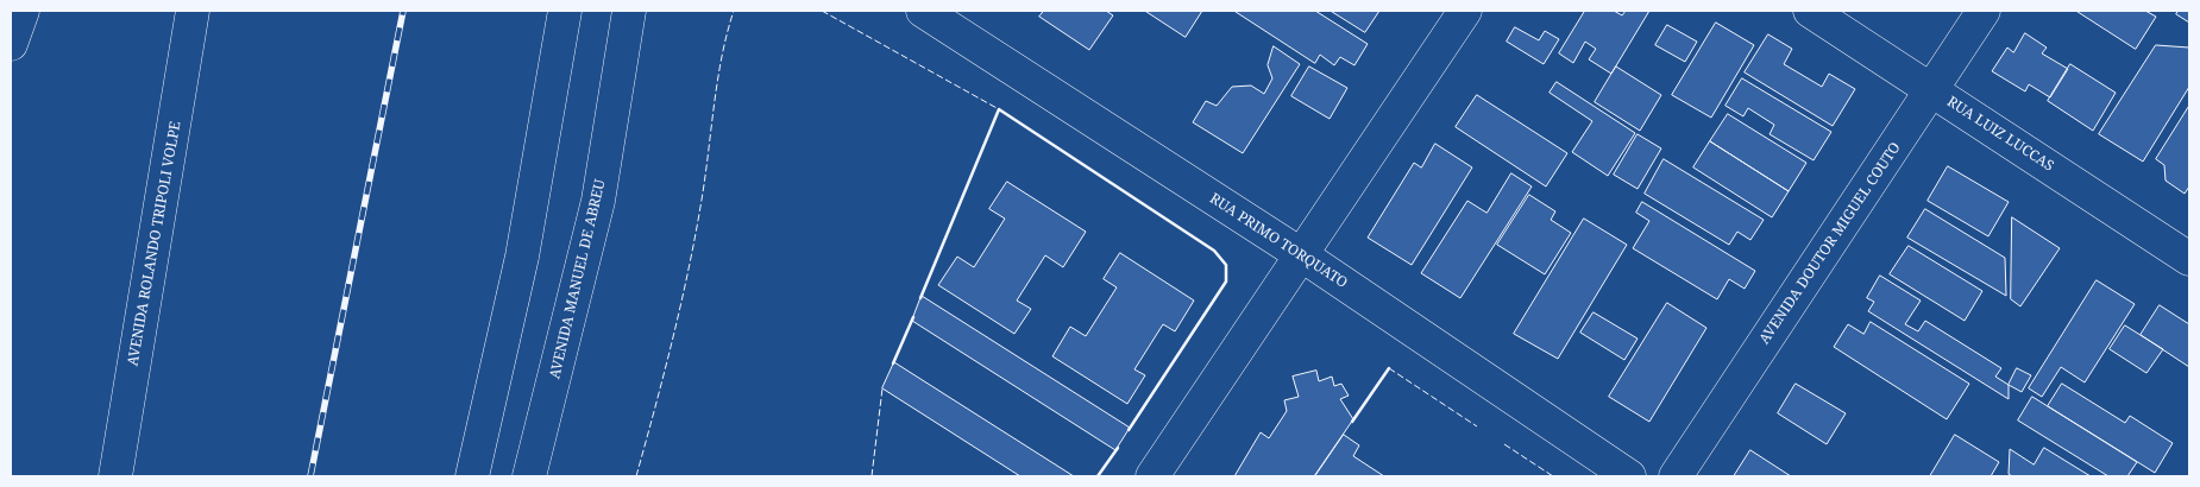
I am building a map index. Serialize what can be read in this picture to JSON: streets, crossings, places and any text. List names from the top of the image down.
{
  "streets": {
    "street": [
      "RUA LUIZ LUCCAS",
      "RUA PRIMO TORQUATO",
      "AVENIDA ROLANDO TRIPOLI VOLPE",
      "AVENIDA DOUTOR MIGUEL COUTO",
      "AVENIDA MANUEL DE ABREU"
    ]
  },
  "crossings": [
    ["RUA LUIZ LUCCAS", "AVENIDA DOUTOR MIGUEL COUTO"]
  ]
}
